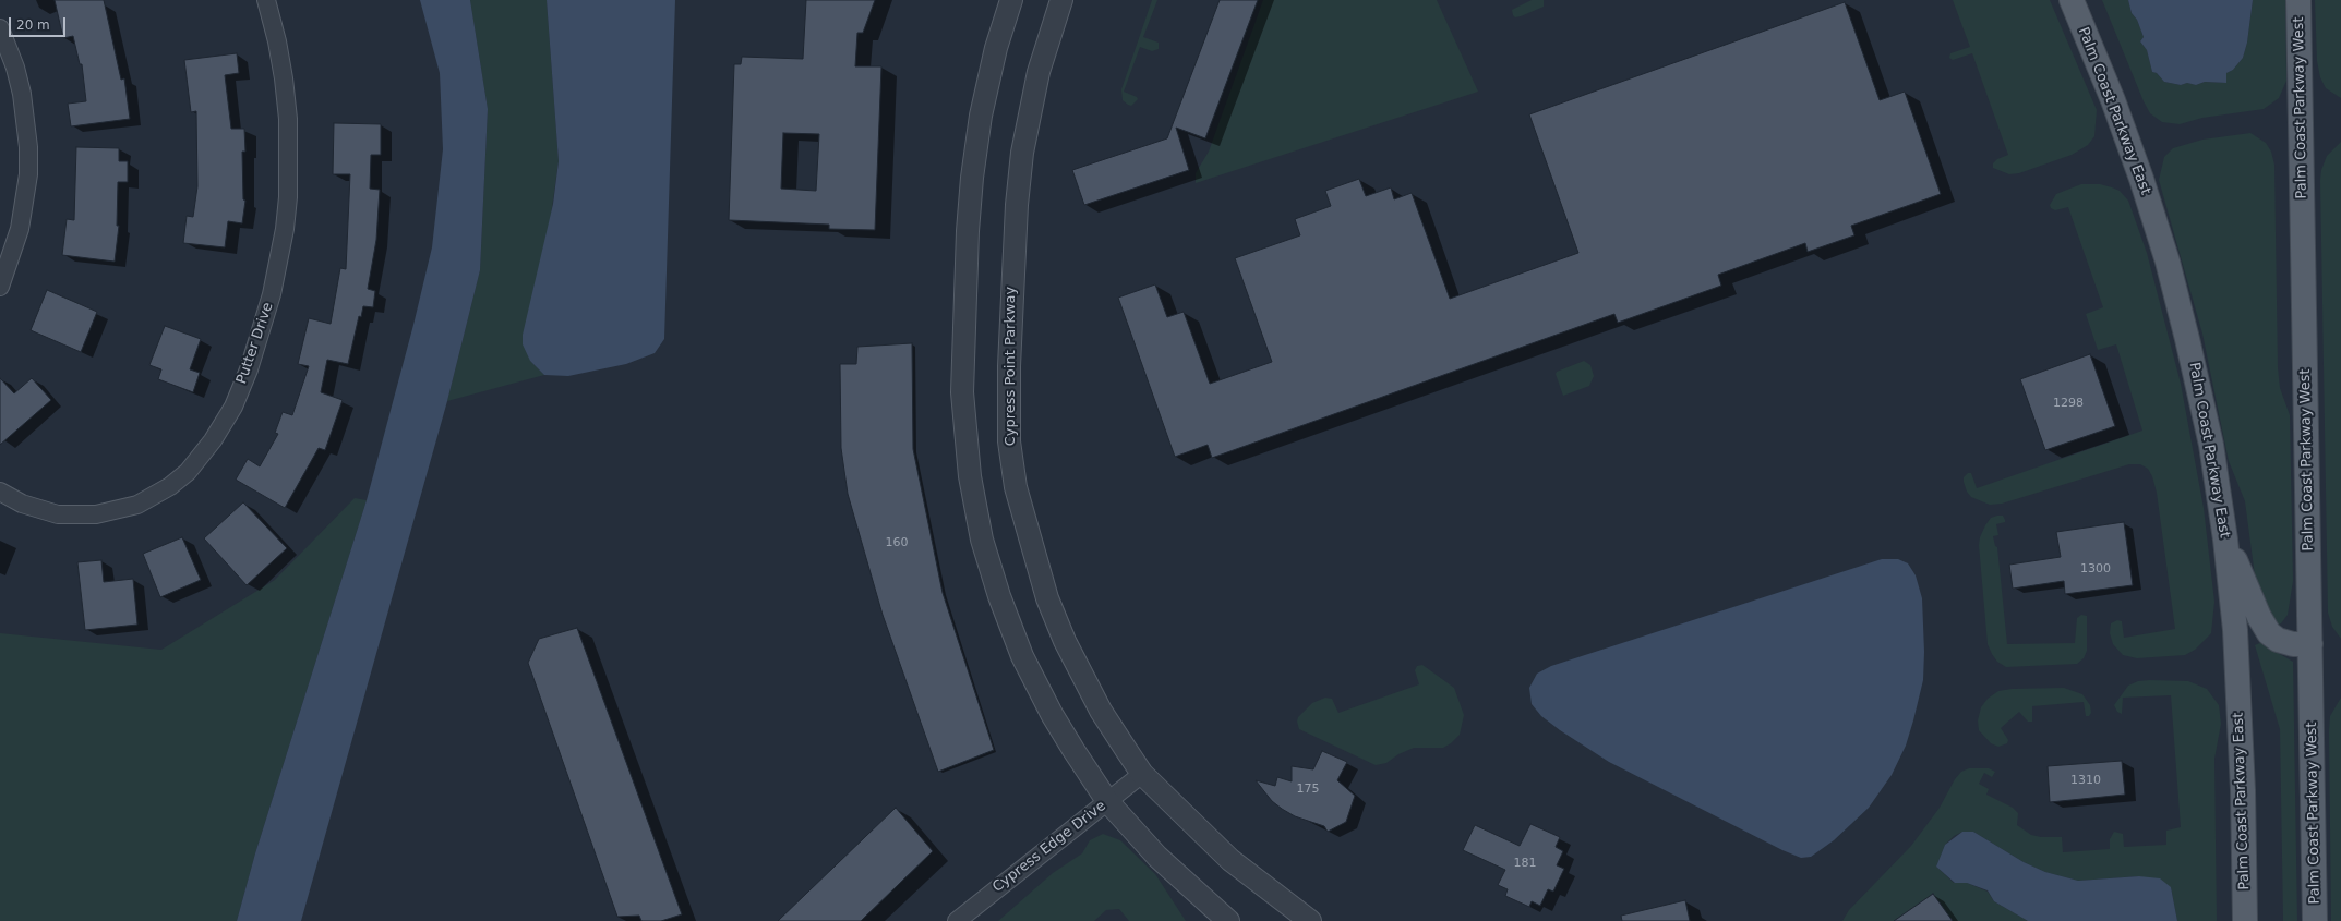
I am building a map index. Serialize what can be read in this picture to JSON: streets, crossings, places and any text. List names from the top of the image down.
{
  "streets": {
    "main road": ["Palm Coast Parkway West", "Palm Coast Parkway East"],
    "street": ["Putter Drive", "Cypress Point Parkway", "Cypress Edge Drive"]
  },
  "crossings": [
    ["Cypress Point Parkway", "Cypress Edge Drive"]
  ],
  "house_numbers": [
    "1298",
    "160",
    "1300",
    "1310",
    "175",
    "181"
  ],
  "scale_bar": "20 m"
}
